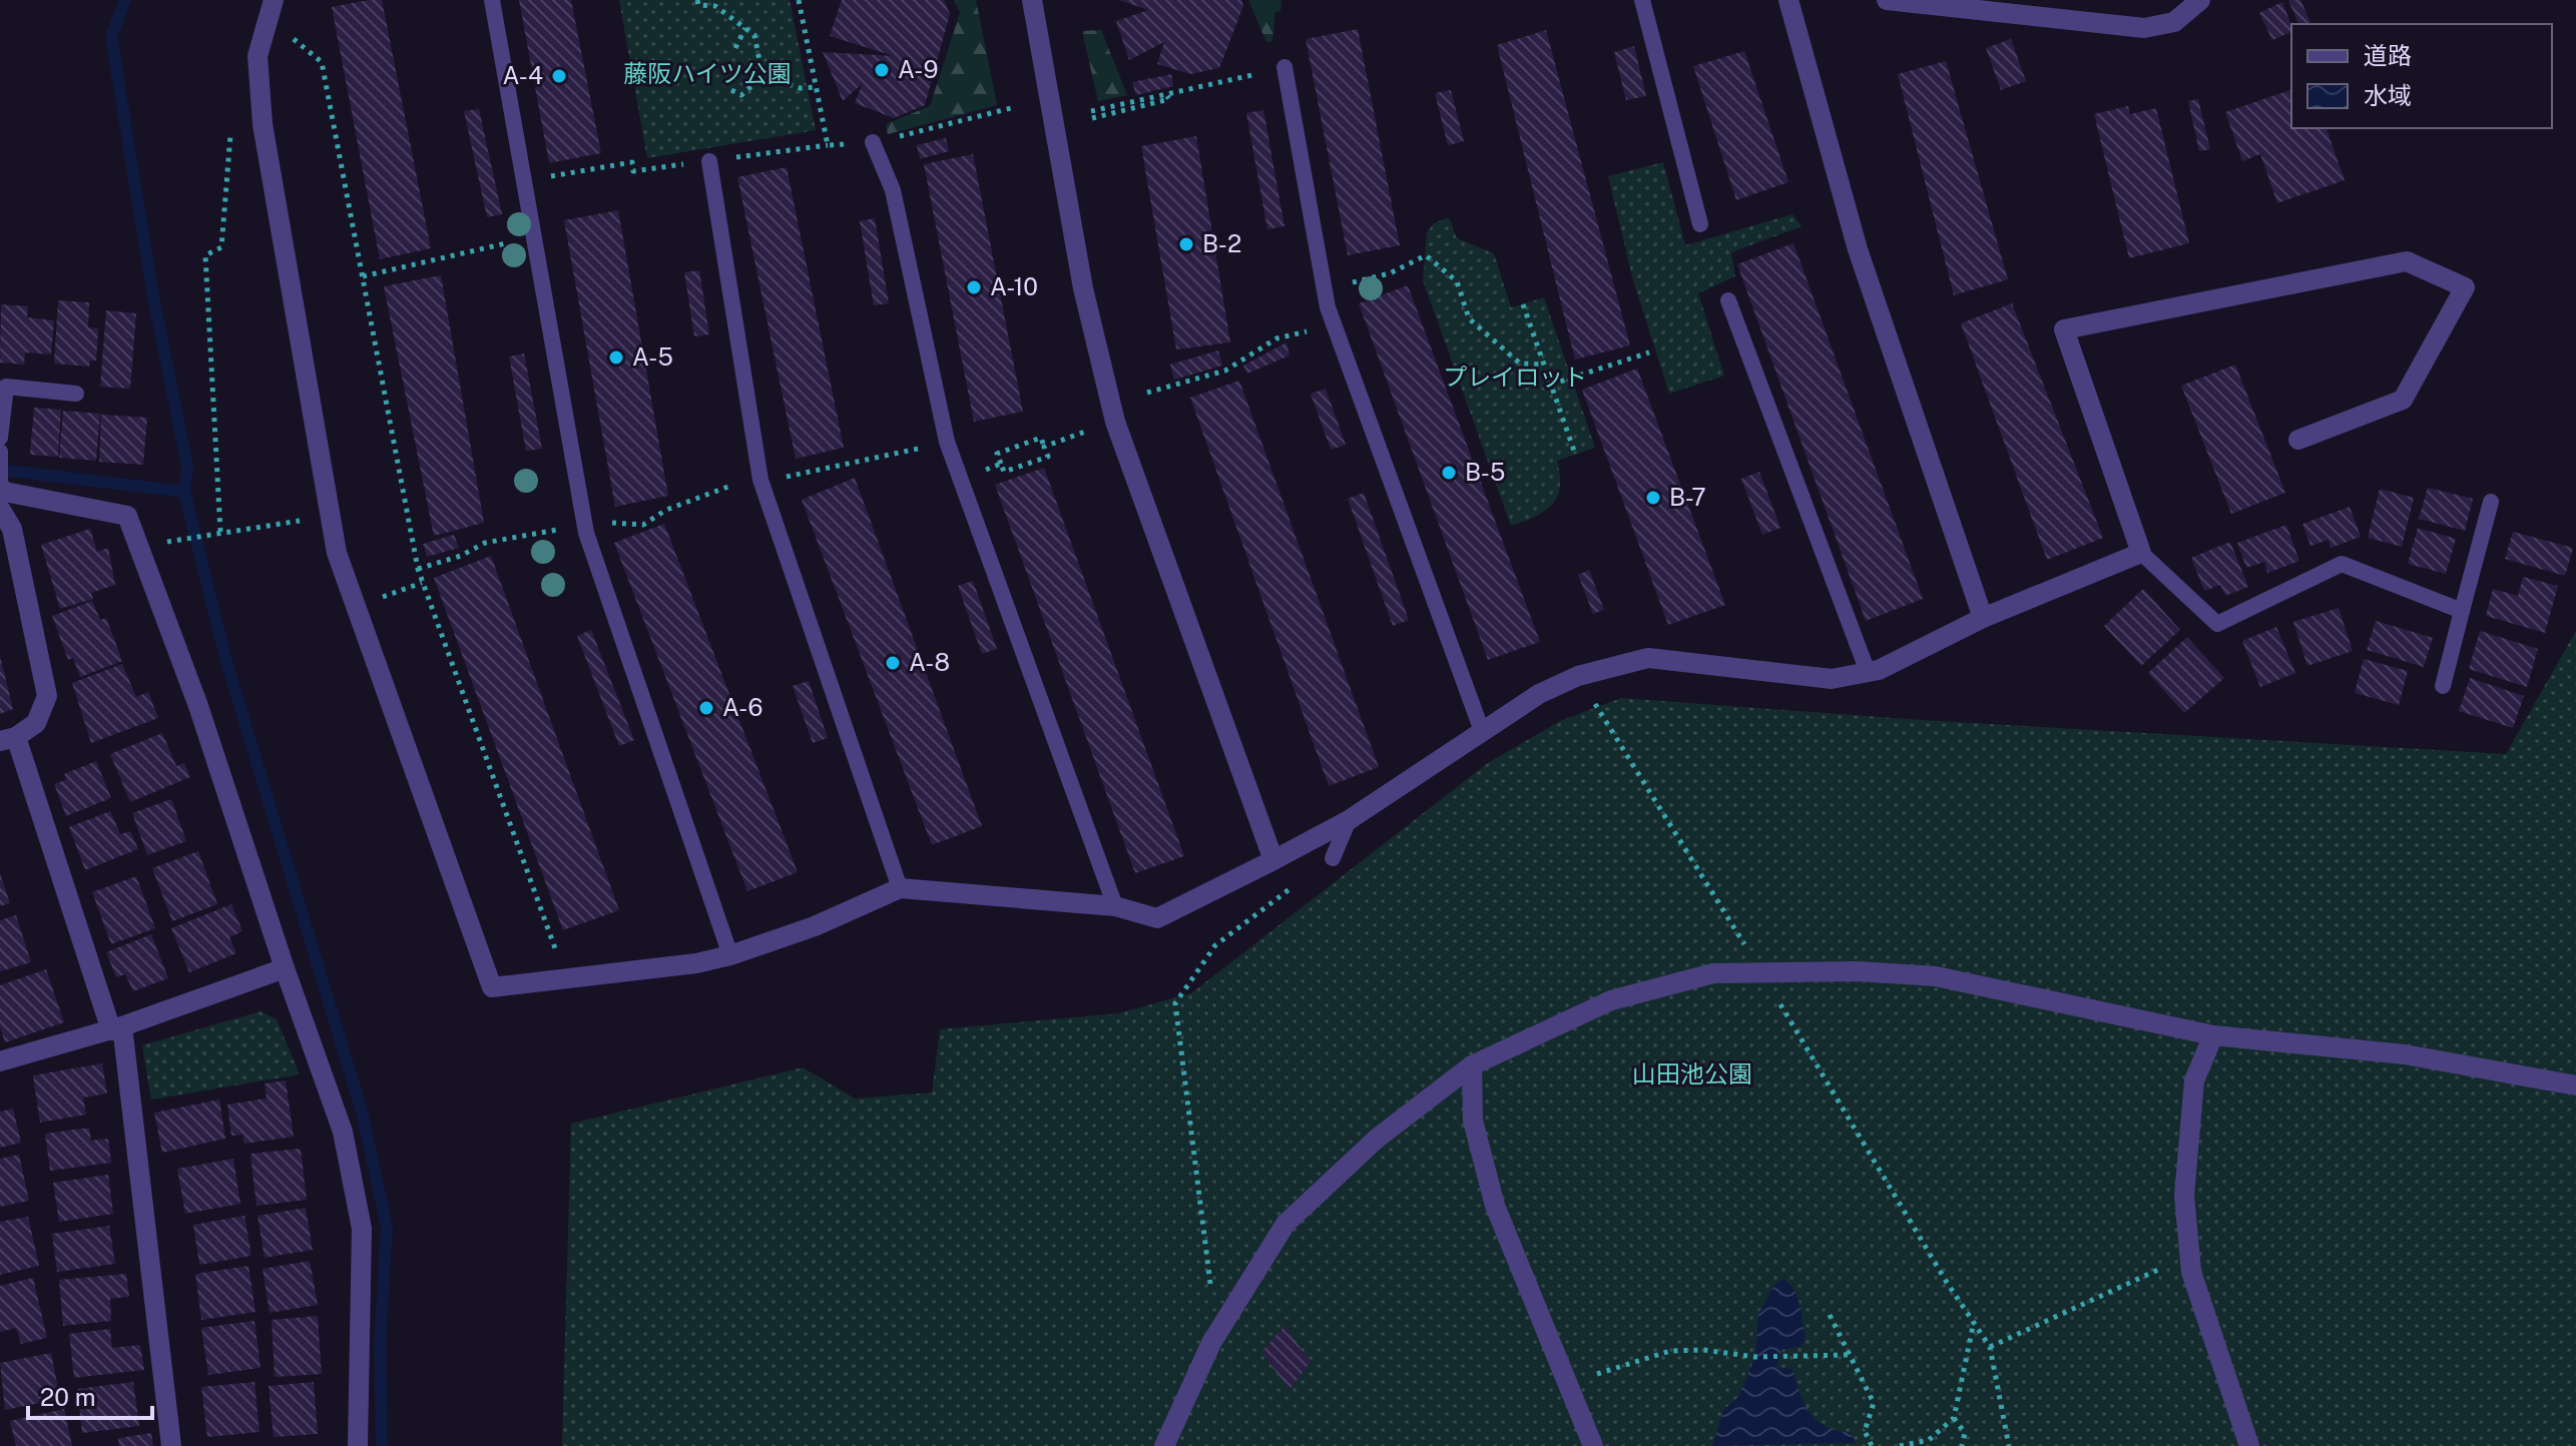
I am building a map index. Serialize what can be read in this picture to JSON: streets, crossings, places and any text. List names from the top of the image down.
{
  "parks": ["藤阪ハイツ公園", "プレイロット", "山田池公園"],
  "places": [
    "A-9",
    "A-4",
    "B-2",
    "A-10",
    "A-5",
    "B-5",
    "B-7",
    "A-8",
    "A-6"
  ],
  "legend": ["道路", "水域"],
  "scale_bar": "20 m"
}
